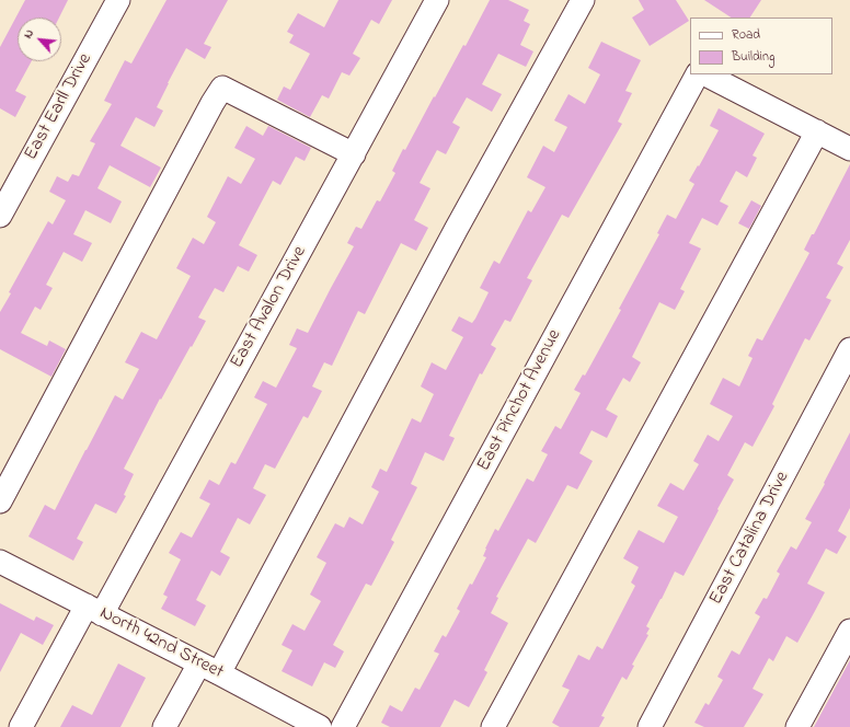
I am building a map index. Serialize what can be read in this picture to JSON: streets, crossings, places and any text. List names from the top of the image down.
{
  "streets": {
    "street": [
      "East Earll Drive",
      "East Avalon Drive",
      "East Pinchot Avenue",
      "East Catalina Drive",
      "North 42nd Street"
    ]
  },
  "crossings": [
    ["East Avalon Drive", "North 42nd Street"]
  ],
  "legend": ["Road", "Building"],
  "north": "top left"
}
